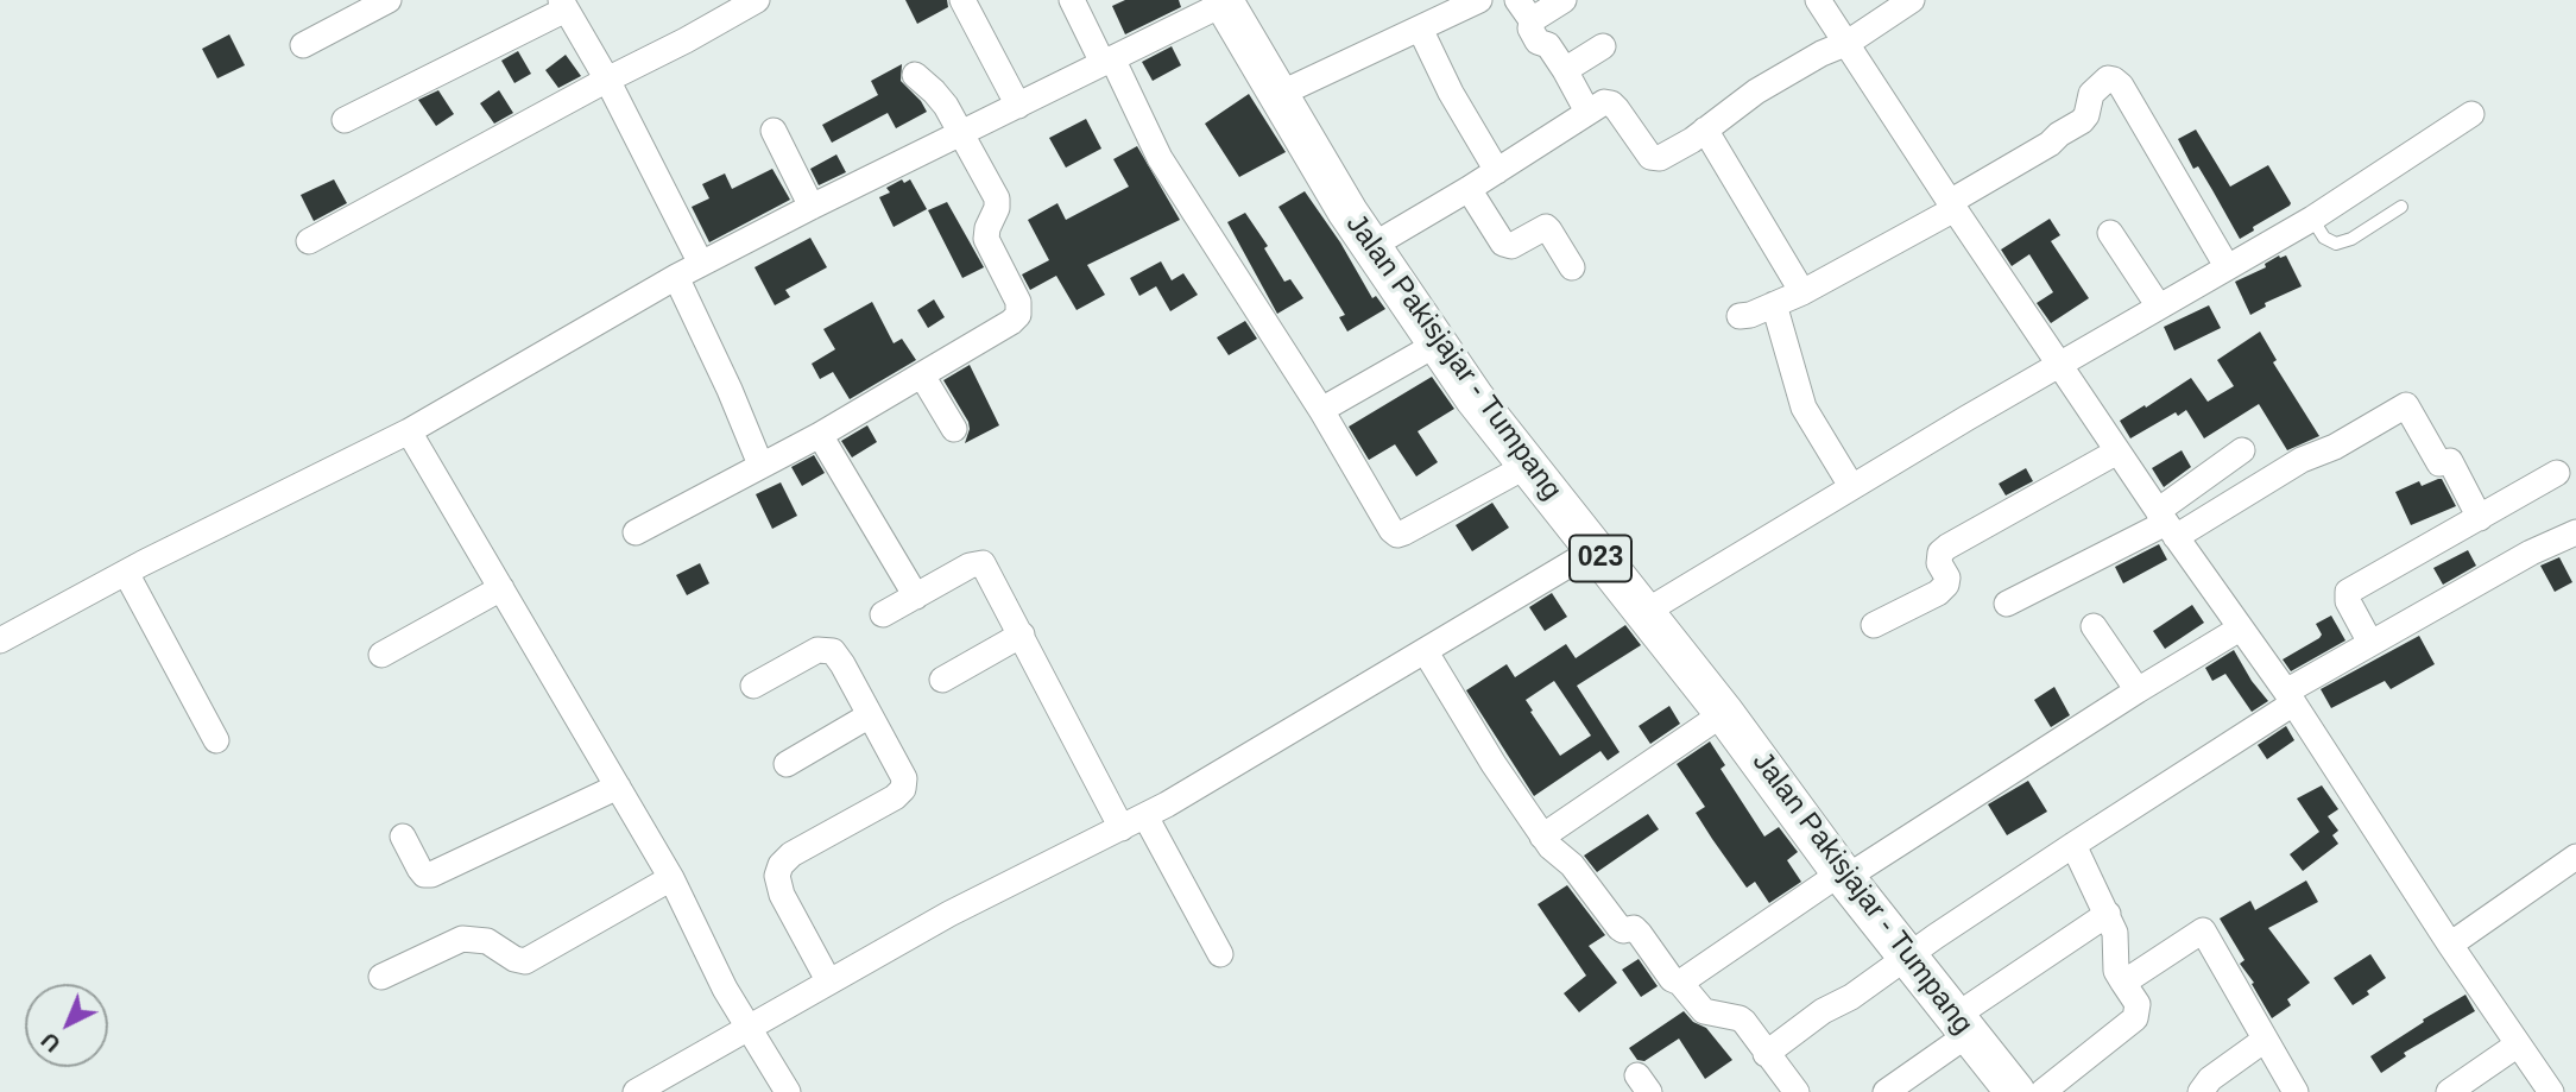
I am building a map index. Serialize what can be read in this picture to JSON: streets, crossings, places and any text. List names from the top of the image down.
{
  "streets": {
    "main road": ["Jalan Pakisjajar - Tumpang", "023"]
  },
  "north": "bottom left"
}
